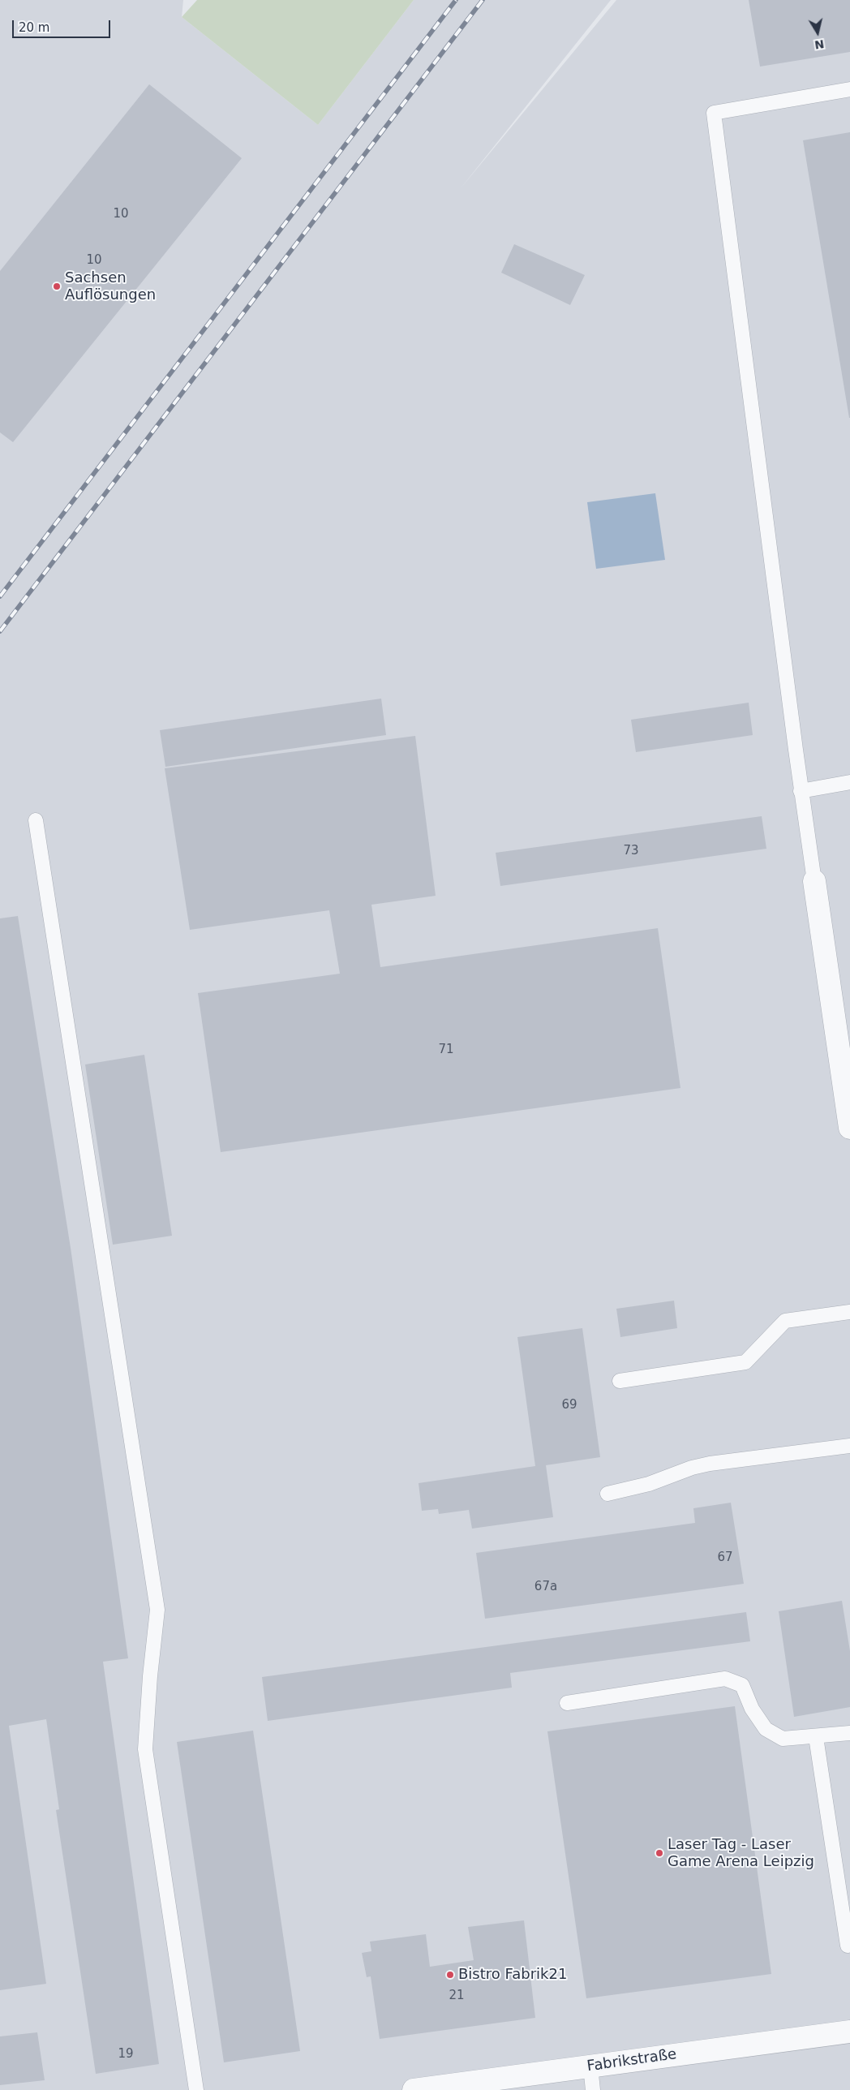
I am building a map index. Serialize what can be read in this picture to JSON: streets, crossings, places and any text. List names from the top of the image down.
{
  "streets": {
    "street": ["Fabrikstraße"]
  },
  "places": ["Sachsen Auflösungen", "Laser Tag - Laser Game Arena Leipzig", "Bistro Fabrik21"],
  "house_numbers": [
    "10",
    "10",
    "73",
    "71",
    "69",
    "67",
    "67a",
    "21",
    "19"
  ],
  "scale_bar": "20 m",
  "north": "bottom"
}
